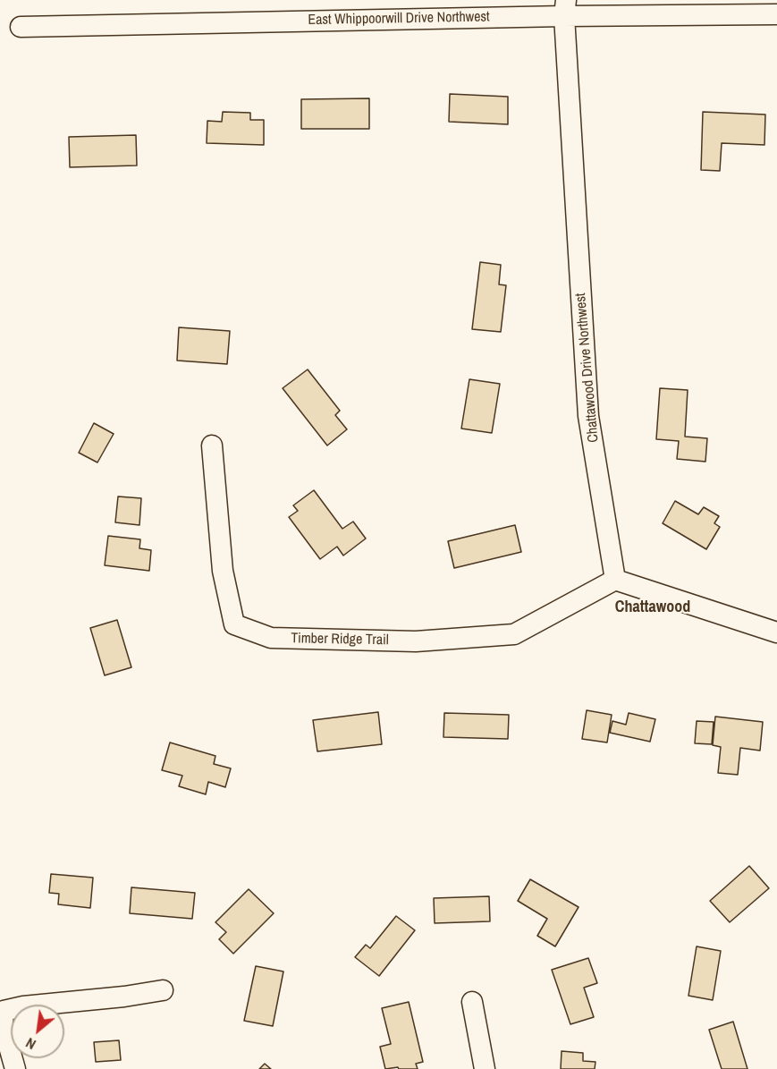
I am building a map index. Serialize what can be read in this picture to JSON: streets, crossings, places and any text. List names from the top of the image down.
{
  "streets": {
    "street": ["East Whippoorwill Drive Northwest", "Chattawood Drive Northwest", "Timber Ridge Trail"]
  },
  "crossings": [
    ["East Whippoorwill Drive Northwest", "Chattawood Drive Northwest"],
    ["Chattawood Drive Northwest", "Timber Ridge Trail"]
  ],
  "districts": ["Chattawood"],
  "north": "bottom left"
}
